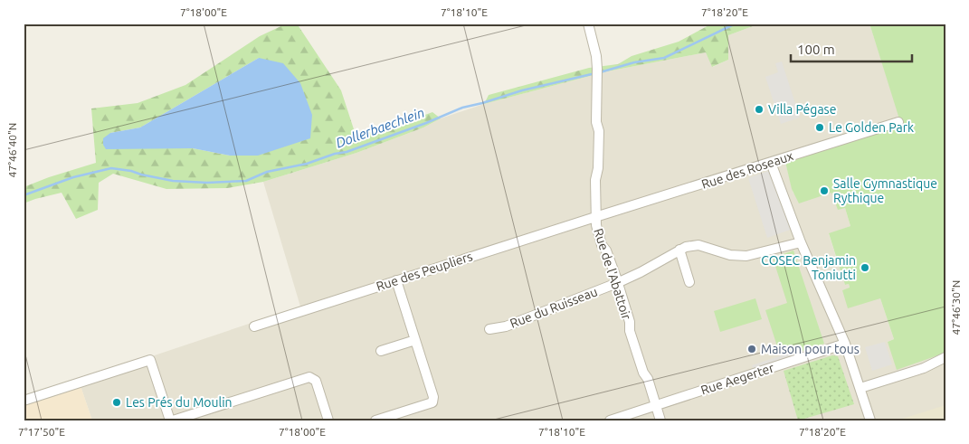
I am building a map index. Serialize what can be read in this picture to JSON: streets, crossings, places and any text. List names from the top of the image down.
{
  "streets": {
    "street": [
      "Rue des Roseaux",
      "Rue des Peupliers",
      "Rue de l'Abattoir",
      "Rue du Ruisseau",
      "Rue Aegerter"
    ]
  },
  "crossings": [
    ["Rue des Roseaux", "Rue des Peupliers"],
    ["Rue des Roseaux", "Rue de l'Abattoir"],
    ["Rue des Peupliers", "Rue de l'Abattoir"],
    ["Rue de l'Abattoir", "Rue du Ruisseau"],
    ["Rue de l'Abattoir", "Rue Aegerter"]
  ],
  "water": ["Dollerbaechlein"],
  "places": [
    "Villa Pégase",
    "Le Golden Park",
    "Salle Gymnastique Rythique",
    "COSEC Benjamin Toniutti",
    "Maison pour tous",
    "Les Prés du Moulin"
  ],
  "scale_bar": "100 m",
  "coordinates": [
    "7°18'00\"E",
    "7°18'10\"E",
    "7°18'20\"E",
    "47°46'40\"N",
    "47°46'30\"N",
    "7°17'50\"E"
  ]
}
